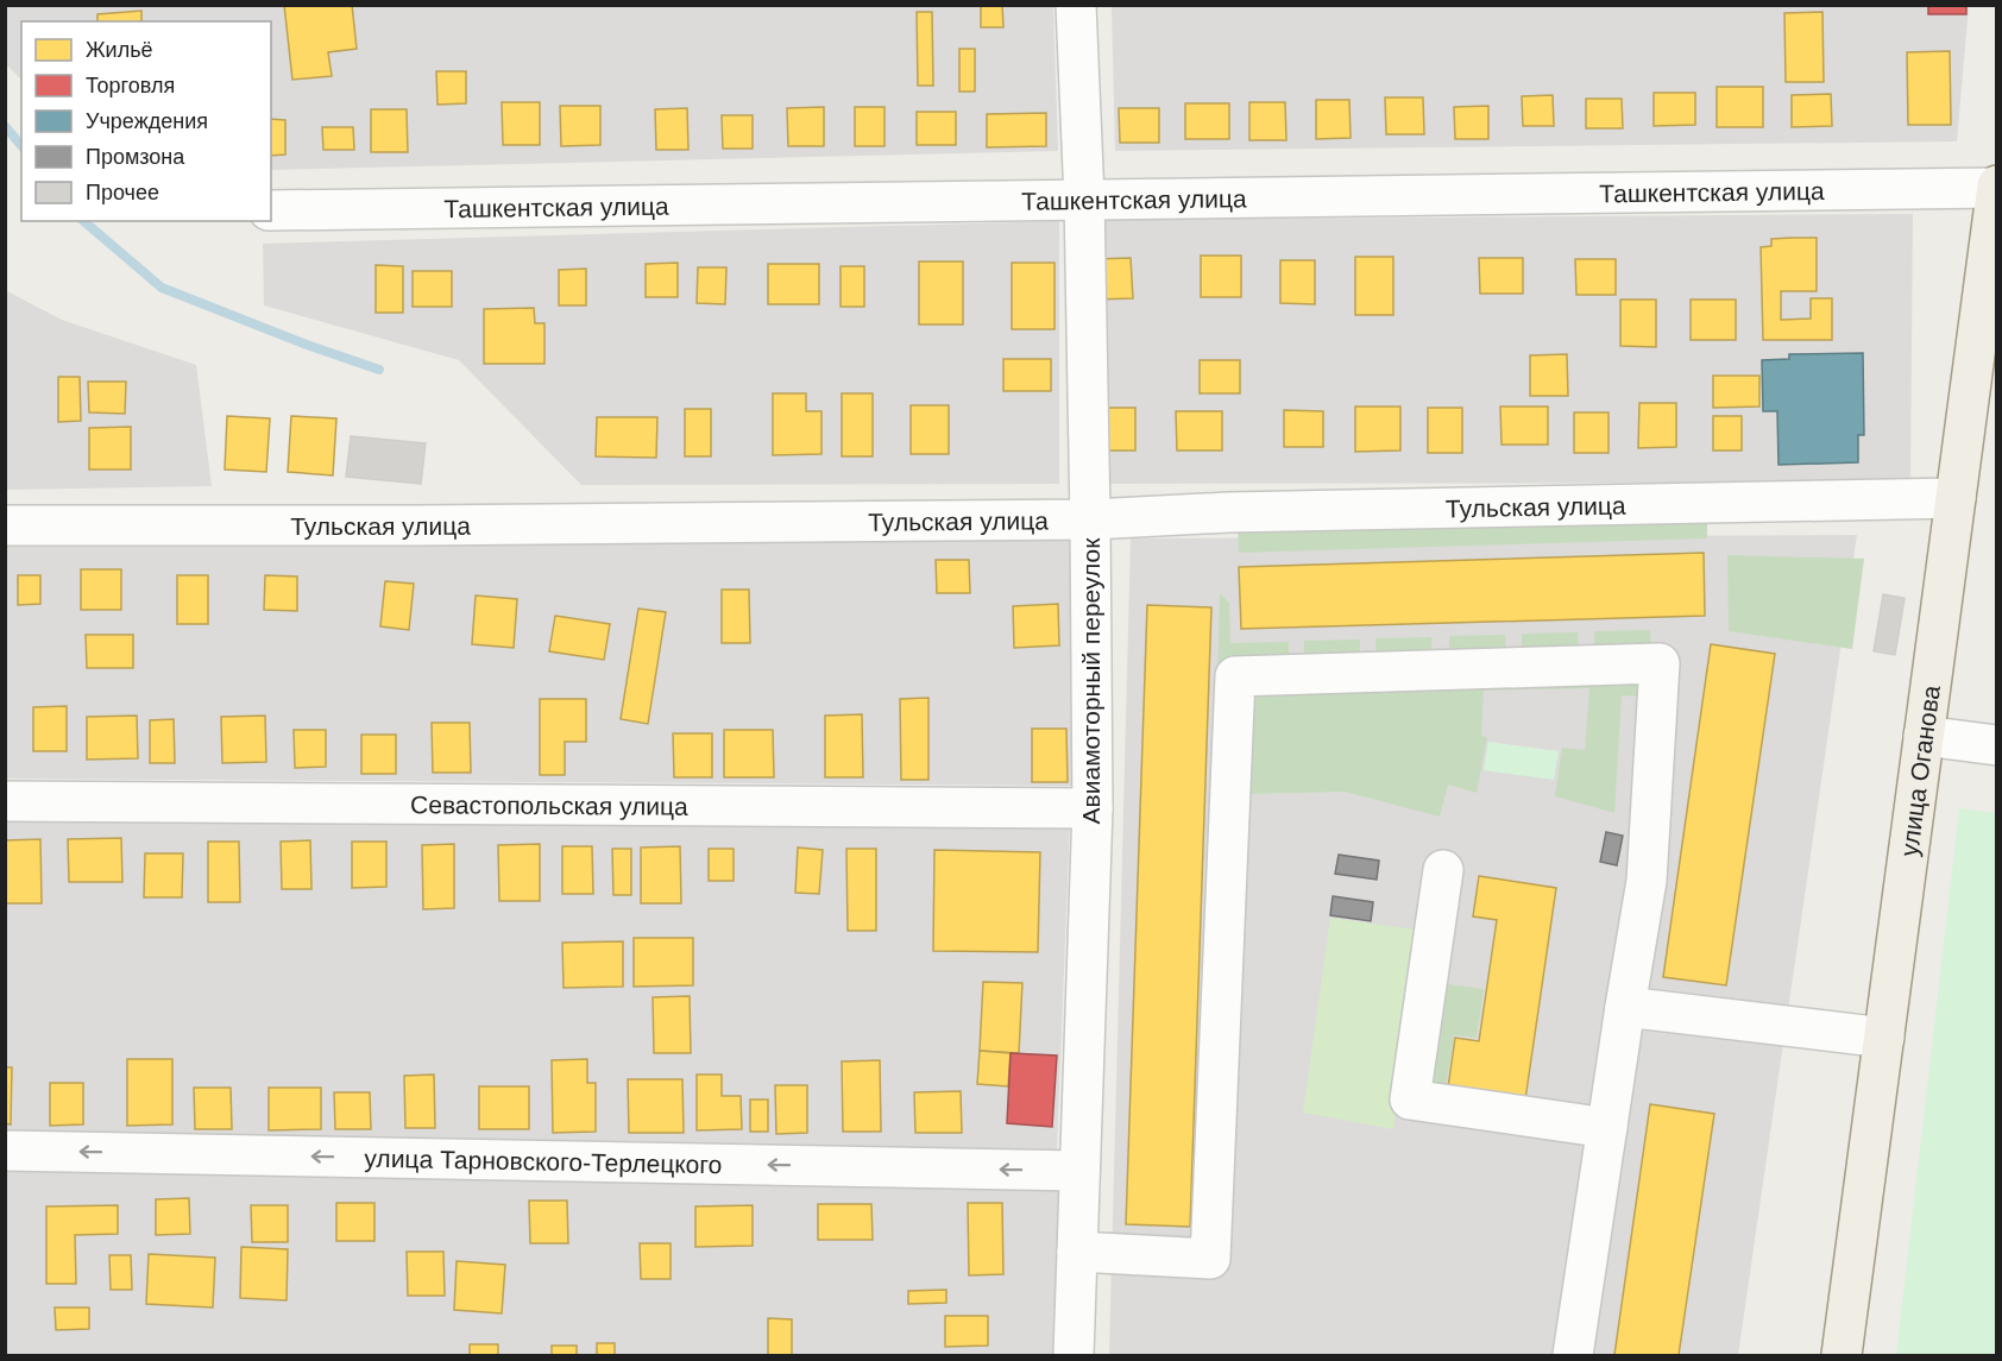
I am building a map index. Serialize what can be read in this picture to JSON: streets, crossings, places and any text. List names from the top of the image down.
{
  "streets": {
    "main road": ["улица Оганова"],
    "street": [
      "Ташкентская улица",
      "Тульская улица",
      "Авиамоторный переулок",
      "Севастопольская улица",
      "улица Тарновского-Терлецкого"
    ]
  },
  "crossings": [
    ["Ташкентская улица", "Авиамоторный переулок"],
    ["Ташкентская улица", "улица Оганова"],
    ["Тульская улица", "Авиамоторный переулок"],
    ["Тульская улица", "улица Оганова"],
    ["Авиамоторный переулок", "Севастопольская улица"],
    ["Авиамоторный переулок", "улица Тарновского-Терлецкого"]
  ],
  "one_way": ["улица Тарновского-Терлецкого"],
  "legend": [
    "Жильё",
    "Торговля",
    "Учреждения",
    "Промзона",
    "Прочее"
  ]
}
